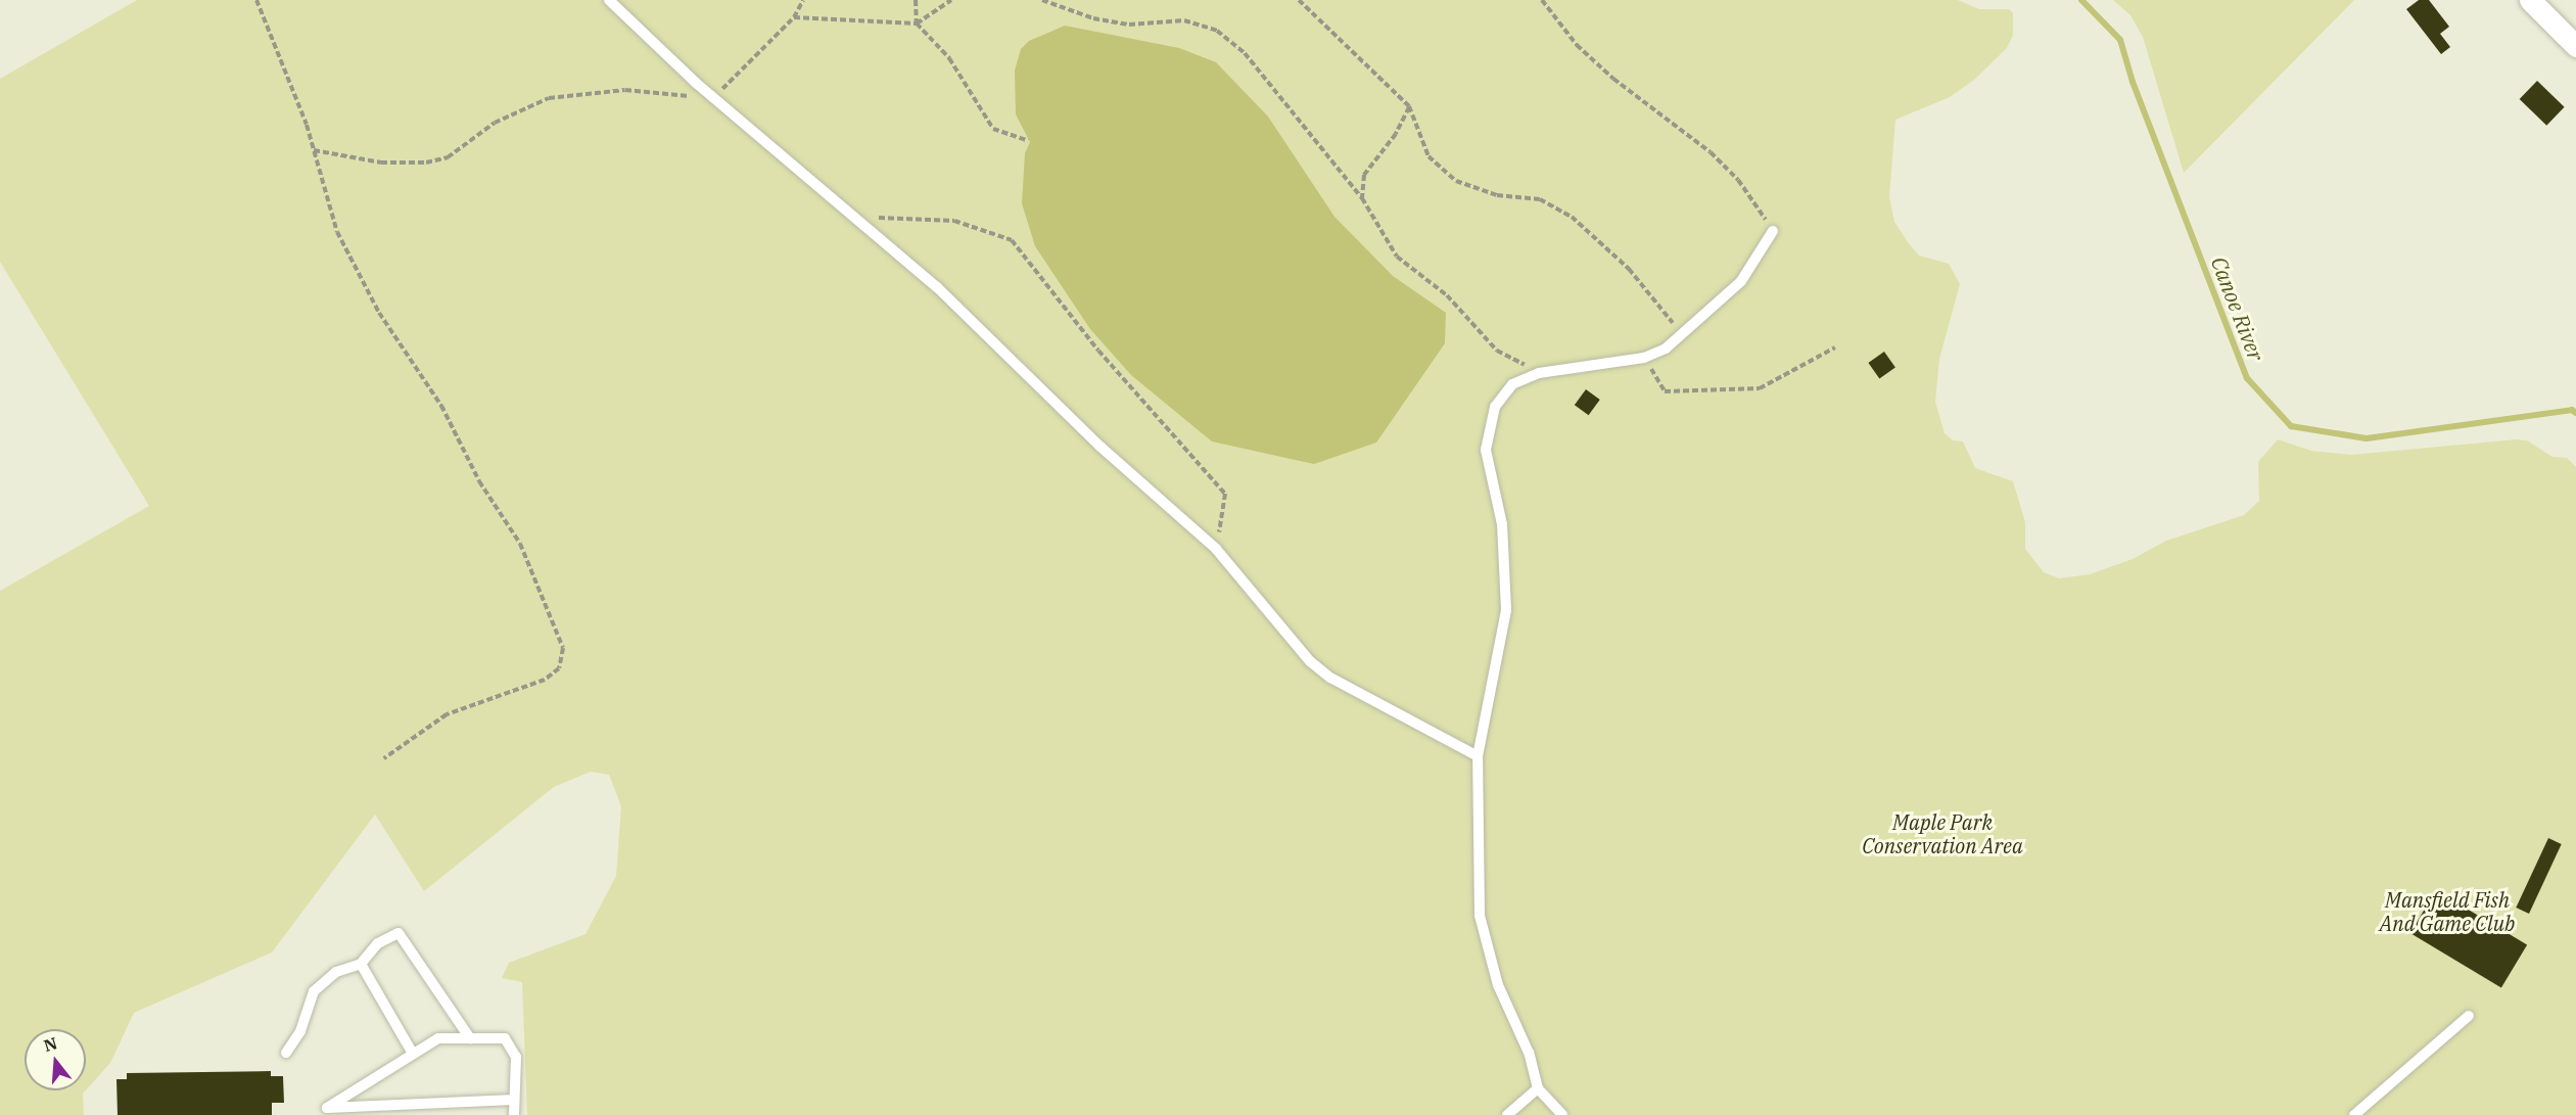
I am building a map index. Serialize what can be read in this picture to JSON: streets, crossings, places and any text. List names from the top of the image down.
{
  "water": ["Canoe River"],
  "parks": ["Maple Park Conservation Area", "Mansfield Fish And Game Club"],
  "north": "top"
}
